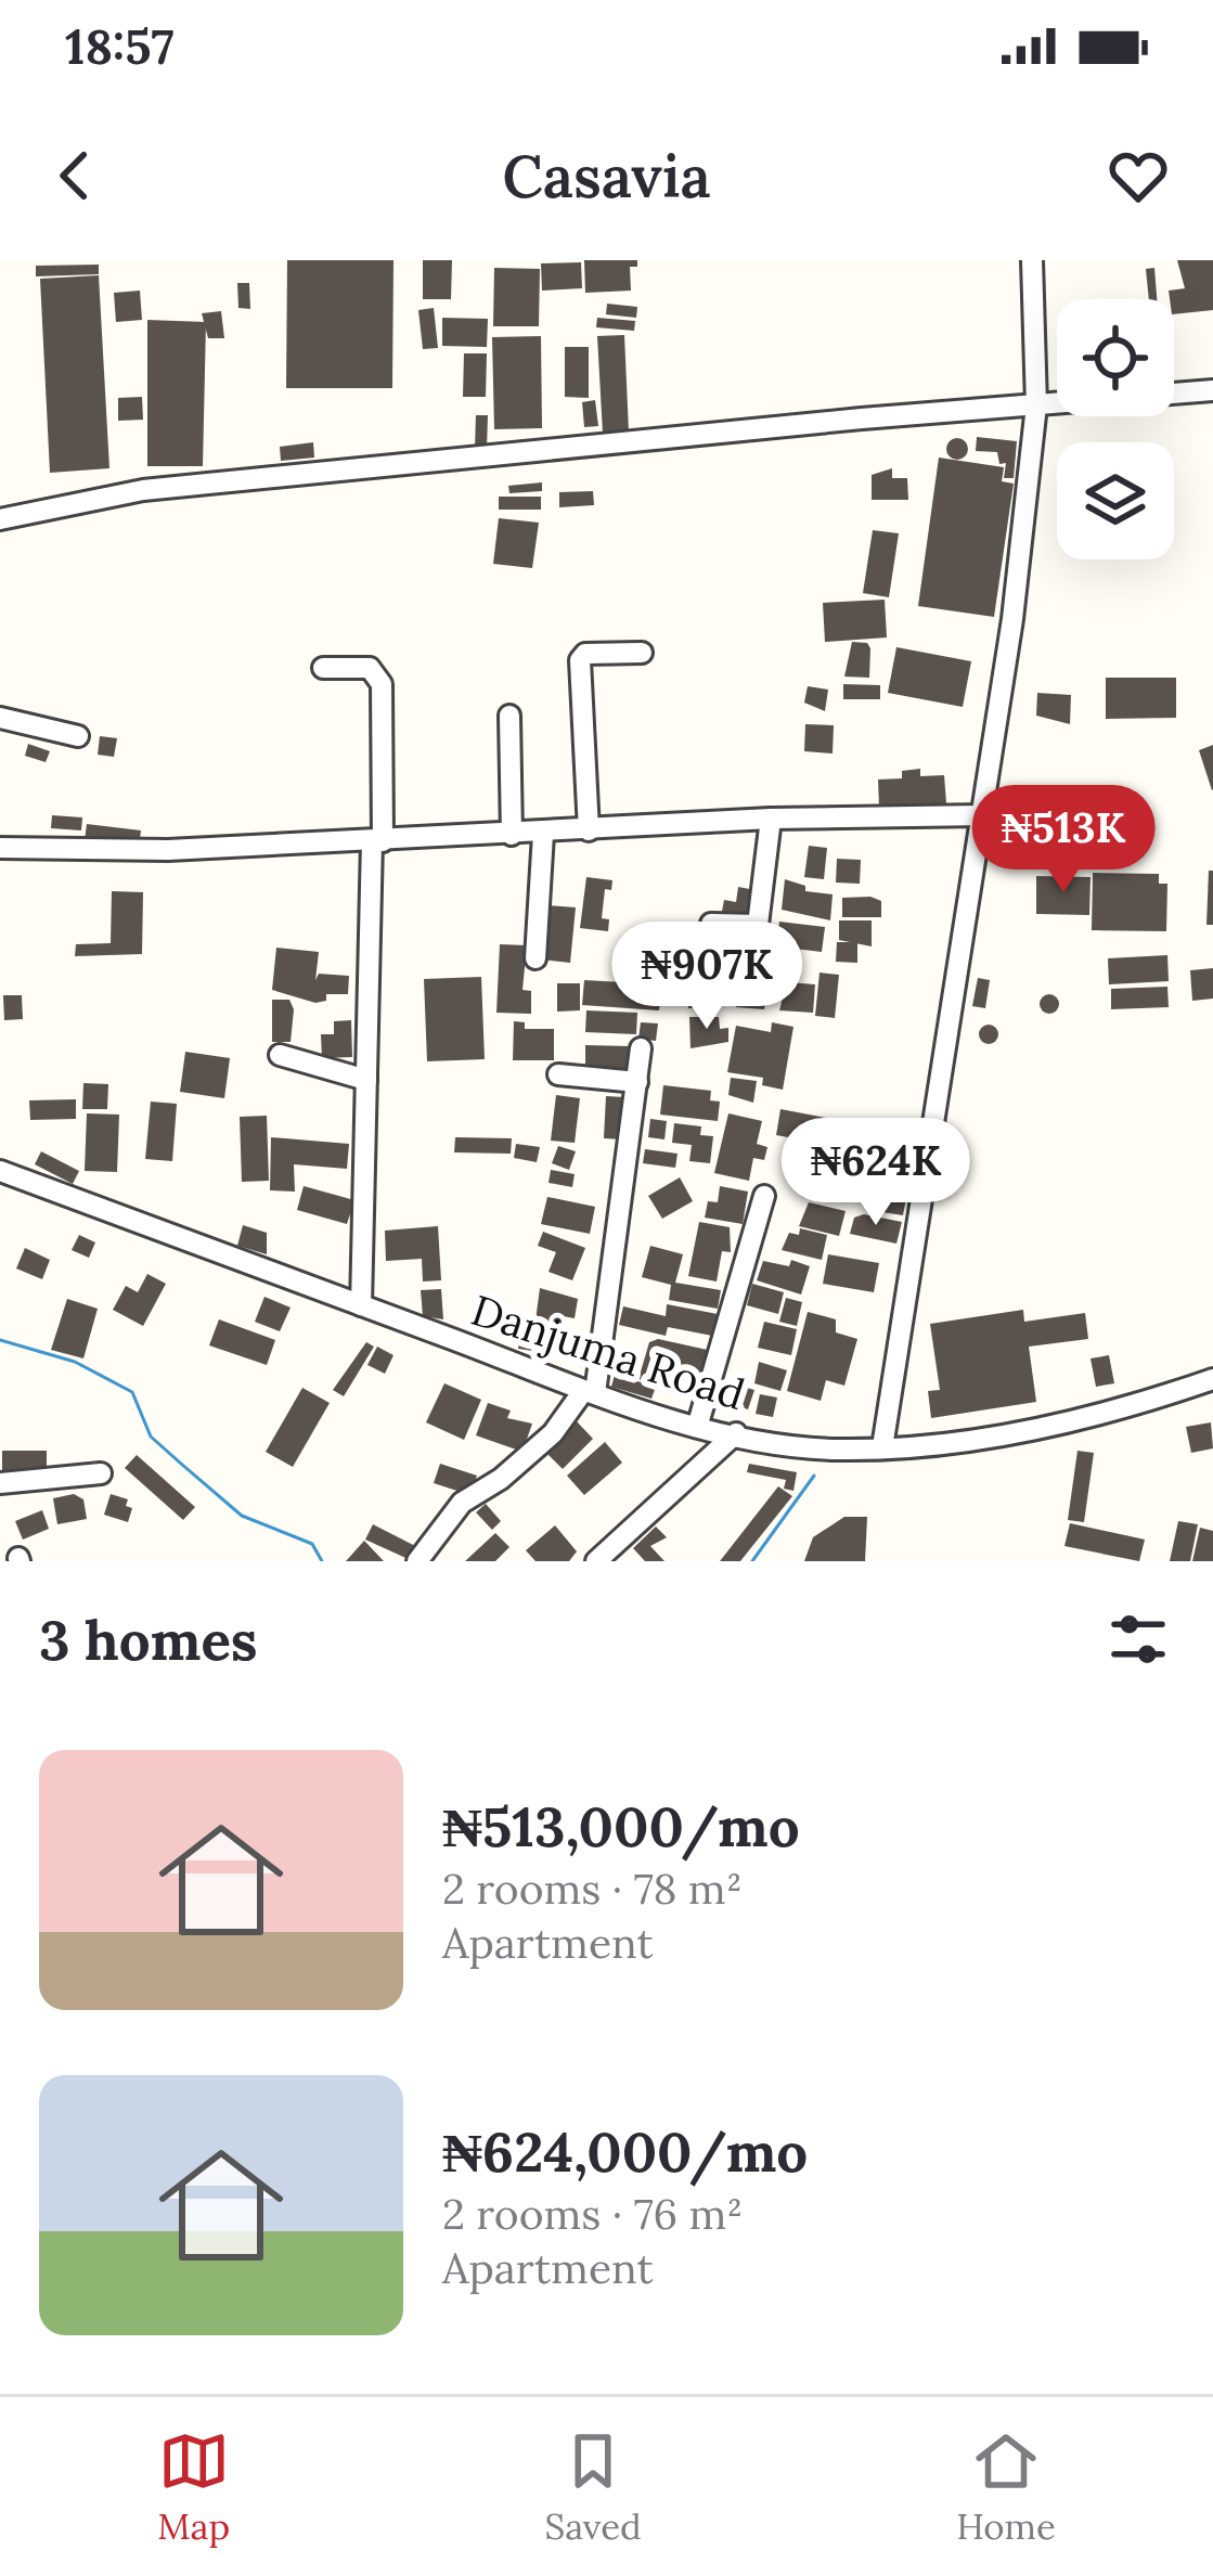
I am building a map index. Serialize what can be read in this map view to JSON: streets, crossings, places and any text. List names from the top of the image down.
{
  "streets": {
    "street": ["Danjuma Road"]
  },
  "page": {
    "status": "18:57",
    "header": "Casavia",
    "price": ["₦513K", "₦907K", "₦624K"],
    "heading": "3 homes",
    "list": [
      {
        "name": "₦513,000/mo",
        "note": "2 rooms · 78 m² · Apartment"
      },
      {
        "name": "₦624,000/mo",
        "note": "2 rooms · 76 m² · Apartment"
      }
    ],
    "tabs": ["Map", "Saved", "Home"]
  }
}
